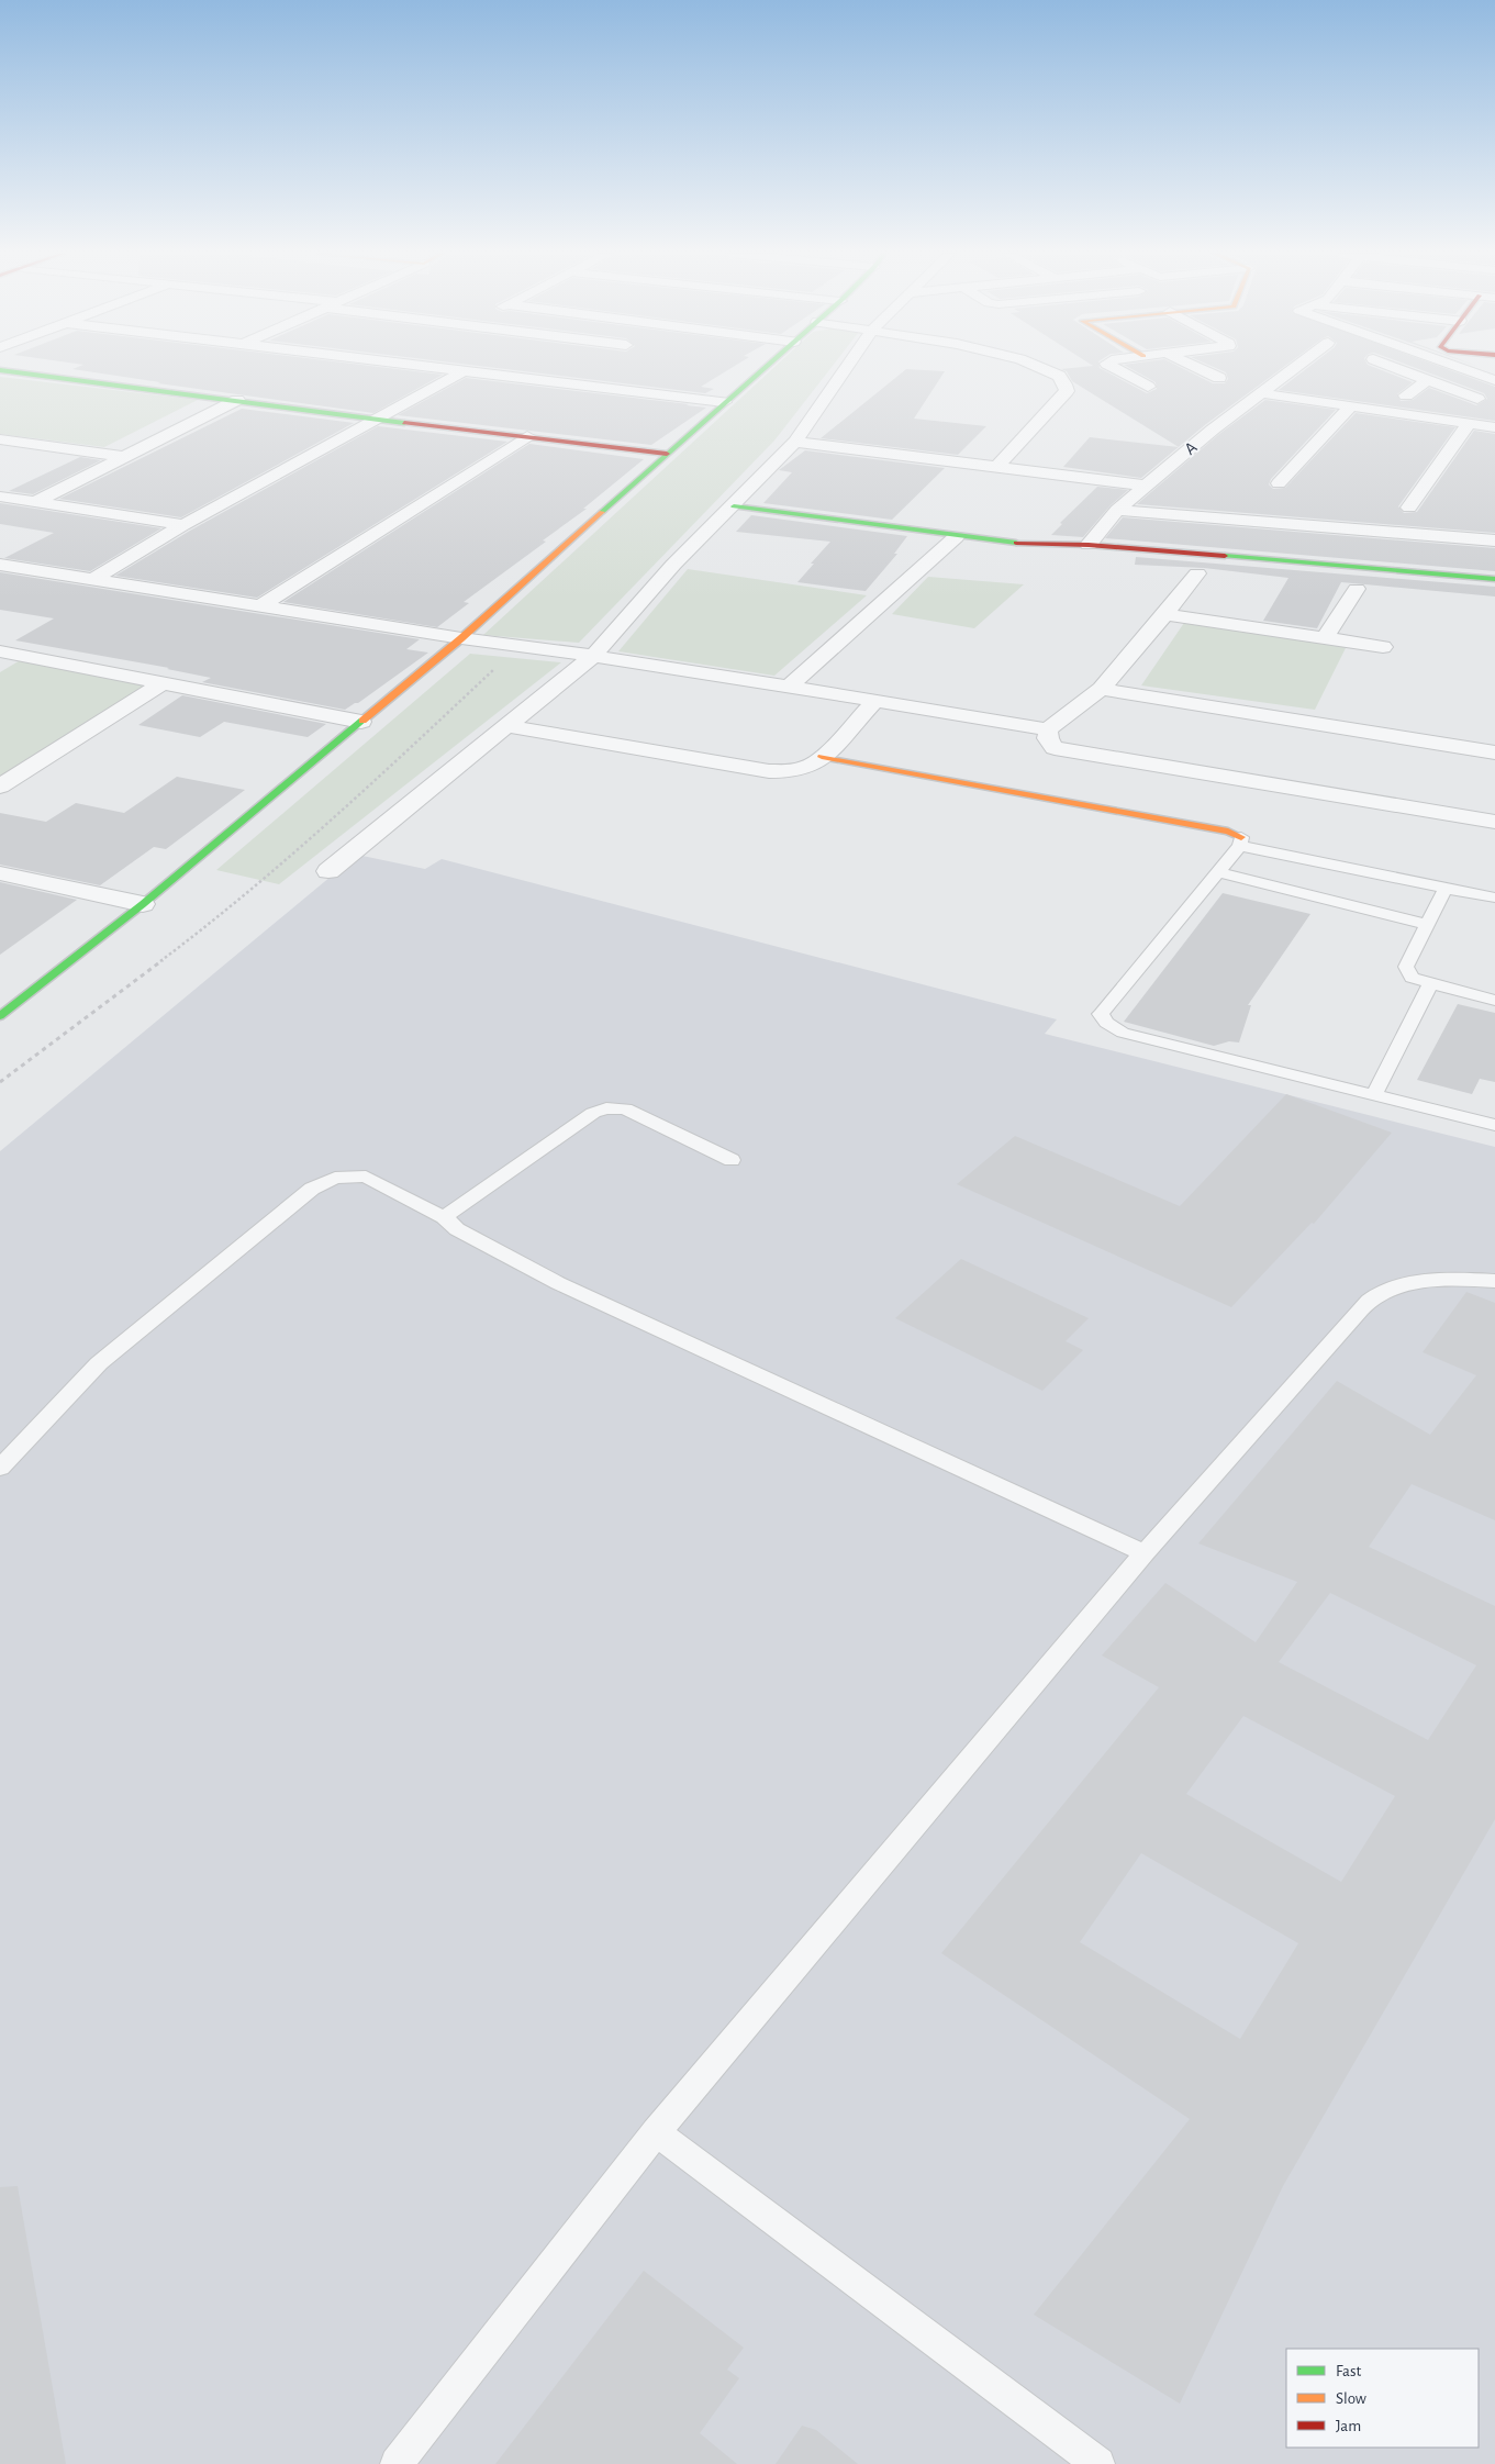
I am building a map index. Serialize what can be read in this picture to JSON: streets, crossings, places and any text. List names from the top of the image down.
{
  "streets": {
    "street": ["A"]
  },
  "legend": ["Fast", "Slow", "Jam"]
}
